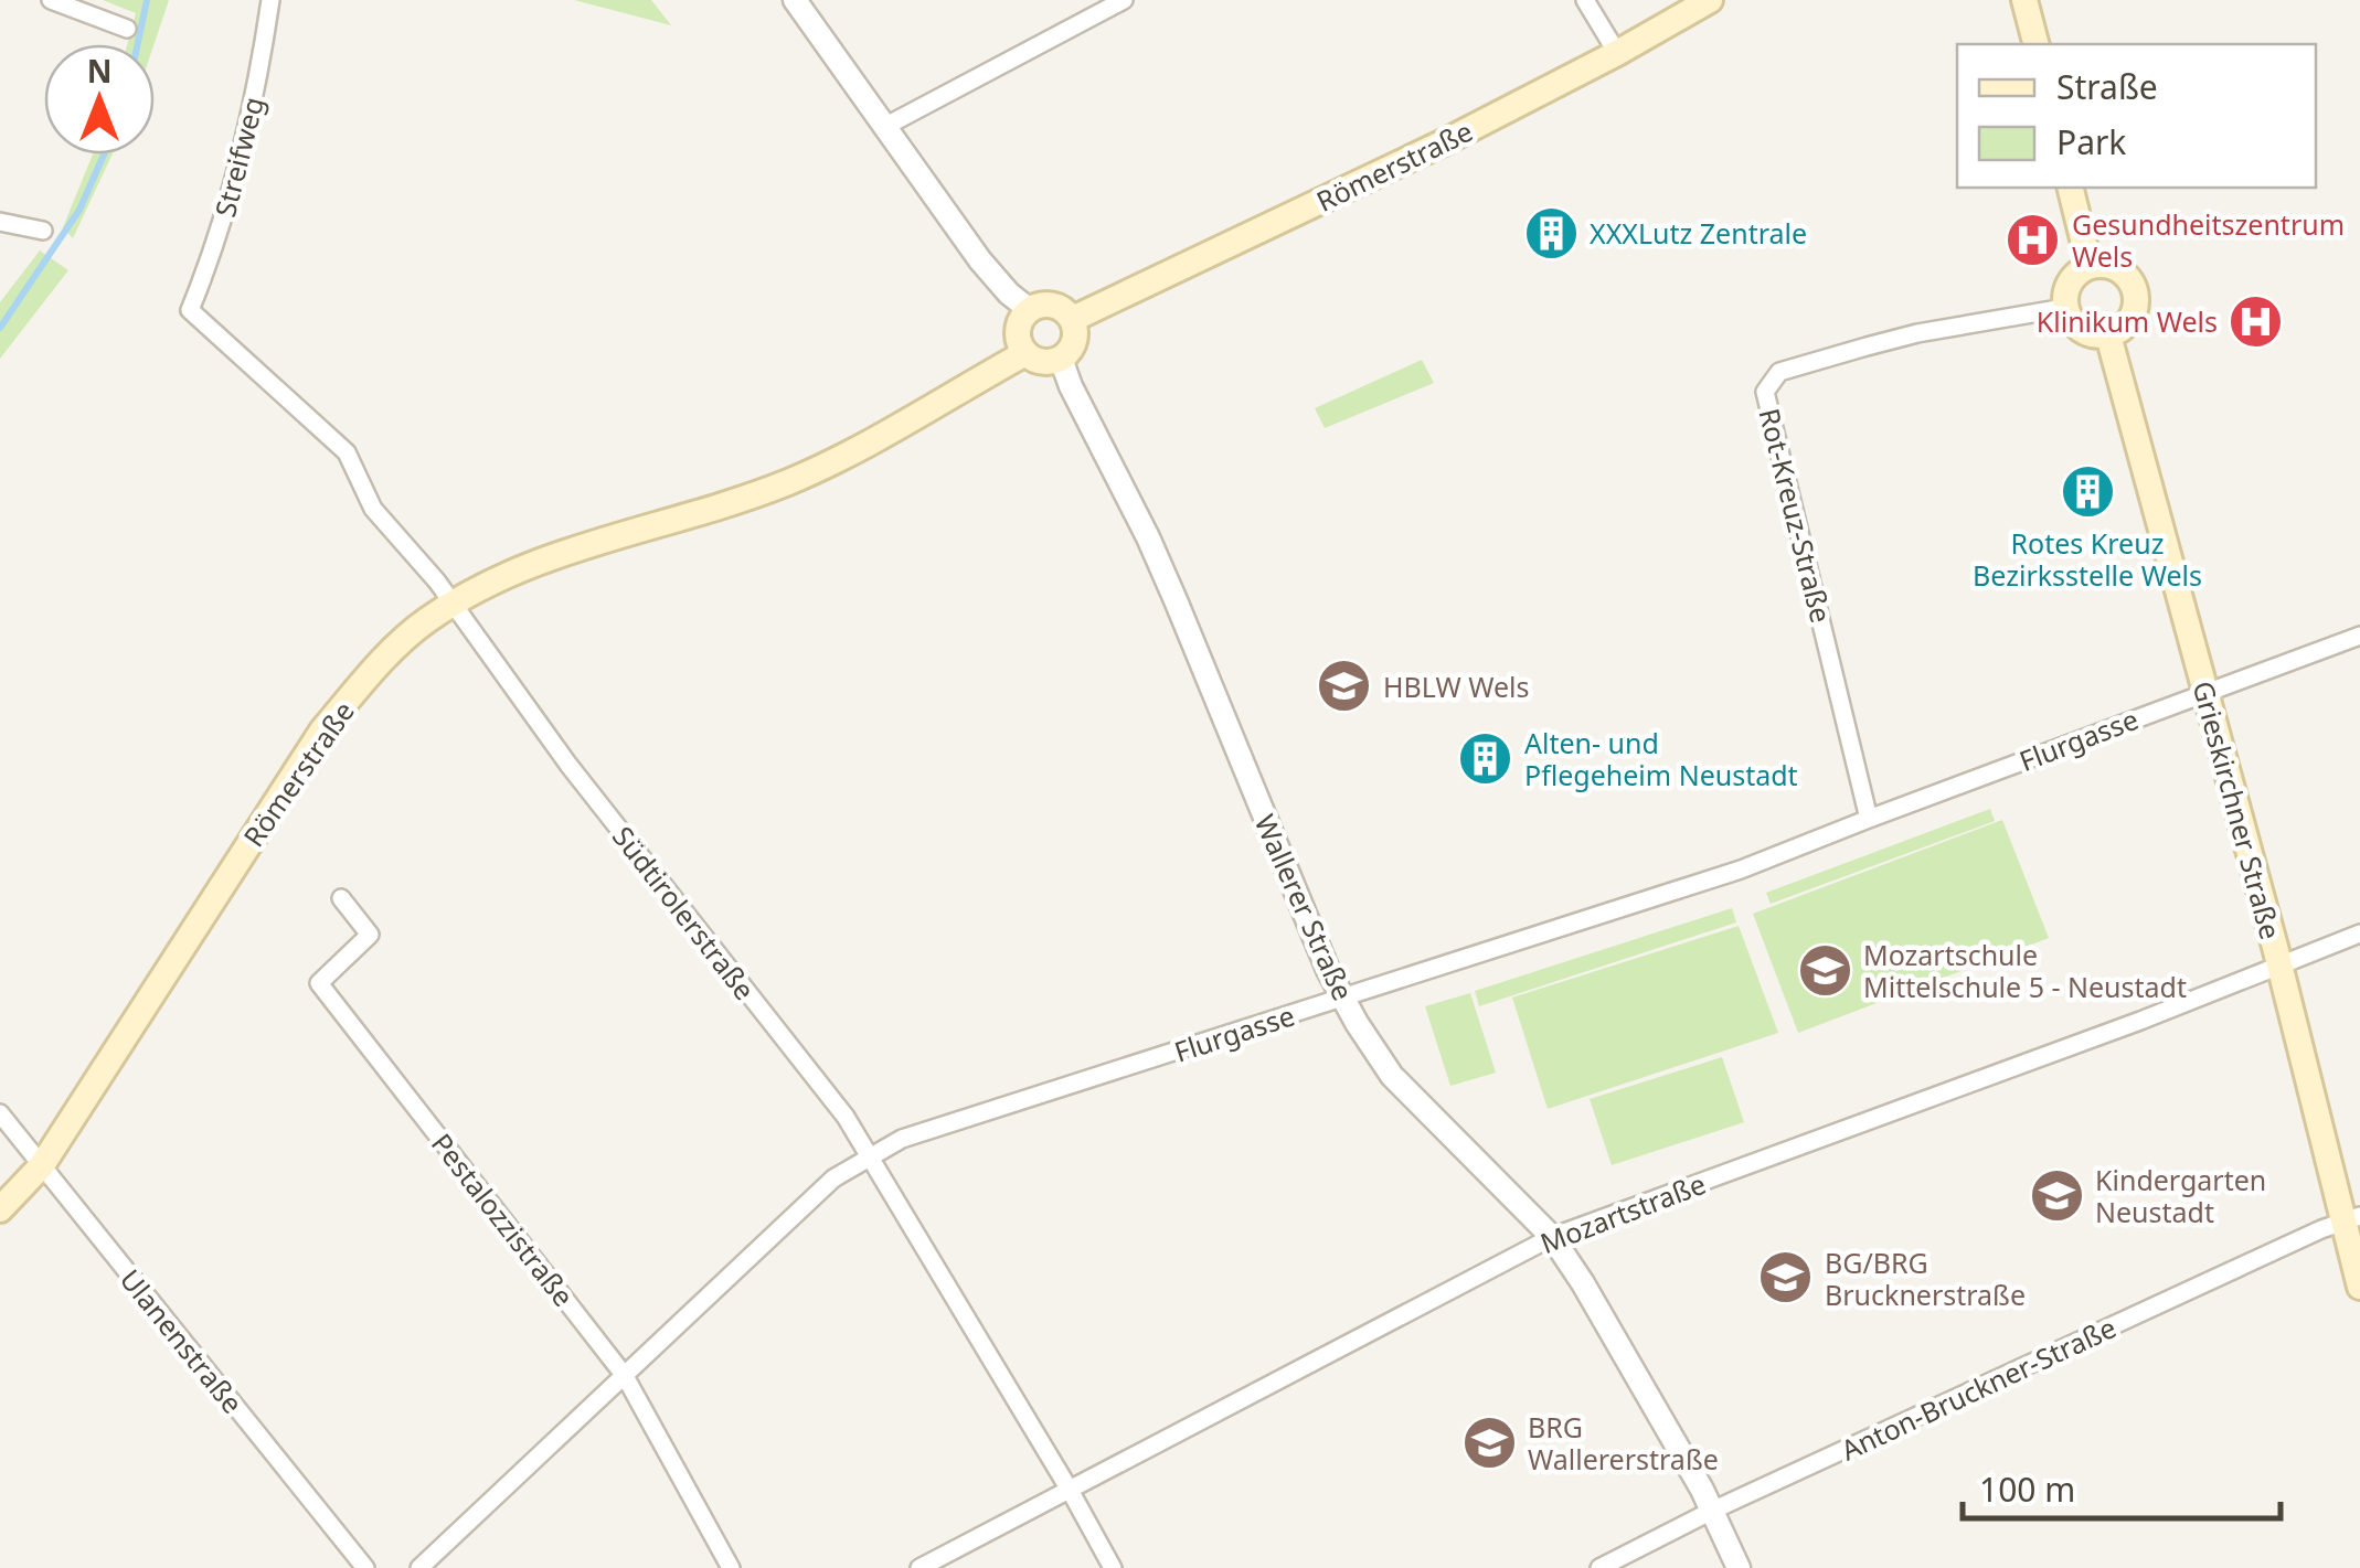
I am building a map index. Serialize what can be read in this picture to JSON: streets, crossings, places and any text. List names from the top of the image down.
{
  "streets": {
    "main road": ["Römerstraße", "Grieskirchner Straße"],
    "street": [
      "Streifweg",
      "Rot-Kreuz-Straße",
      "Flurgasse",
      "Wallerer Straße",
      "Südtirolerstraße",
      "Mozartstraße",
      "Pestalozzistraße",
      "Ulanenstraße",
      "Anton-Bruckner-Straße"
    ]
  },
  "crossings": [
    ["Streifweg", "Südtirolerstraße"],
    ["Römerstraße", "Wallerer Straße"],
    ["Römerstraße", "Südtirolerstraße"],
    ["Römerstraße", "Ulanenstraße"],
    ["Rot-Kreuz-Straße", "Flurgasse"],
    ["Rot-Kreuz-Straße", "Grieskirchner Straße"],
    ["Flurgasse", "Grieskirchner Straße"],
    ["Flurgasse", "Wallerer Straße"],
    ["Flurgasse", "Südtirolerstraße"],
    ["Flurgasse", "Pestalozzistraße"],
    ["Grieskirchner Straße", "Mozartstraße"],
    ["Grieskirchner Straße", "Anton-Bruckner-Straße"],
    ["Wallerer Straße", "Mozartstraße"],
    ["Wallerer Straße", "Anton-Bruckner-Straße"],
    ["Südtirolerstraße", "Mozartstraße"]
  ],
  "places": {
    "building": ["XXXLutz Zentrale", "Rotes Kreuz Bezirksstelle Wels", "Alten- und Pflegeheim Neustadt"],
    "hospital": ["Gesundheitszentrum Wels", "Klinikum Wels"],
    "school or university": [
      "HBLW Wels",
      "Mozartschule Mittelschule 5 - Neustadt",
      "Kindergarten Neustadt",
      "BG/BRG Brucknerstraße",
      "BRG Wallererstraße"
    ]
  },
  "legend": ["Straße", "Park"],
  "scale_bar": "100 m",
  "north": "top"
}
